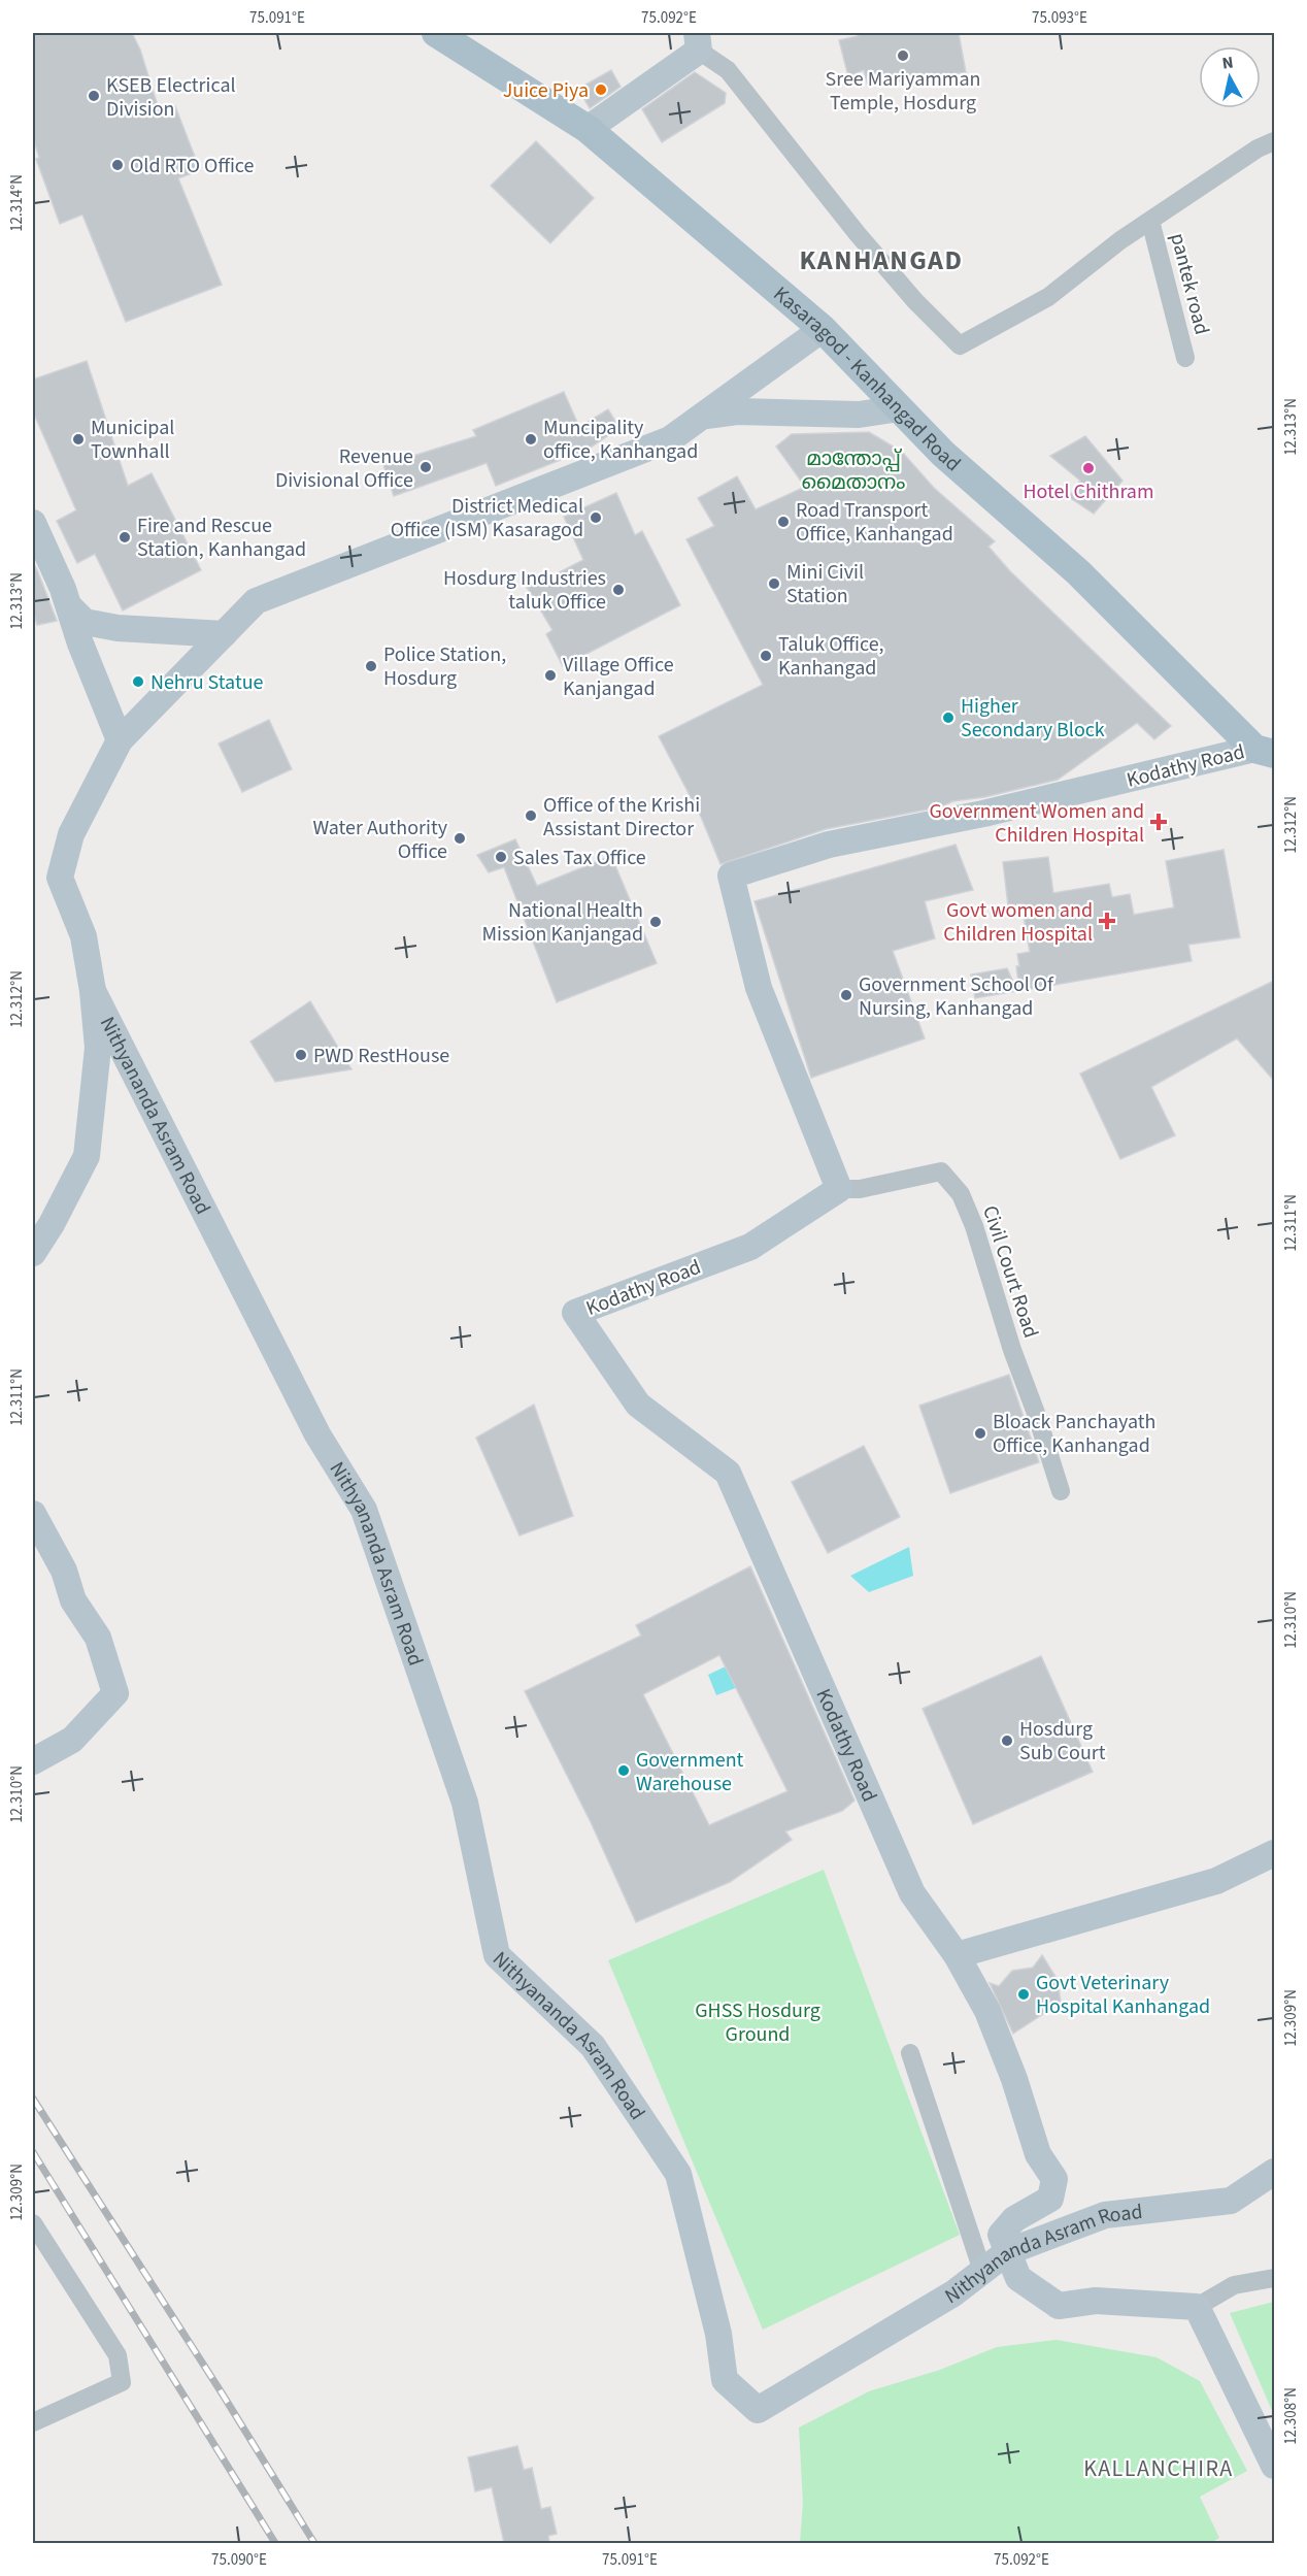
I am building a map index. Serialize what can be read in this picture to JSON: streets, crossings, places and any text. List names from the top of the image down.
{
  "streets": {
    "main road": ["Kasaragod - Kanhangad Road"],
    "street": [
      "pantek road",
      "Kodathy Road",
      "Nithyananda Asram Road",
      "Civil Court Road"
    ]
  },
  "crossings": [
    ["Kasaragod - Kanhangad Road", "Kodathy Road"],
    ["Kodathy Road", "Civil Court Road"]
  ],
  "districts": ["KANHANGAD", "KALLANCHIRA"],
  "parks": ["മാന്തോപ്പ് മൈതാനം", "GHSS Hosdurg Ground"],
  "places": {
    "other": [
      "Sree Mariyamman Temple, Hosdurg",
      "Juice Piya",
      "KSEB Electrical Division",
      "Old RTO Office",
      "Municipal Townhall",
      "Muncipality office, Kanhangad",
      "Revenue Divisional Office",
      "Hotel Chithram",
      "District Medical Office (ISM) Kasaragod",
      "Road Transport Office, Kanhangad",
      "Fire and Rescue Station, Kanhangad",
      "Mini Civil Station",
      "Hosdurg Industries taluk Office",
      "Taluk Office, Kanhangad",
      "Police Station, Hosdurg",
      "Village Office Kanjangad",
      "Nehru Statue",
      "Higher Secondary Block",
      "Office of the Krishi Assistant Director",
      "Water Authority Office",
      "Sales Tax Office",
      "National Health Mission Kanjangad",
      "Government School Of Nursing, Kanhangad",
      "PWD RestHouse",
      "Bloack Panchayath Office, Kanhangad",
      "Hosdurg Sub Court",
      "Government Warehouse",
      "Govt Veterinary Hospital Kanhangad"
    ],
    "health": ["Government Women and Children Hospital", "Govt women and Children Hospital"]
  },
  "north": "top",
  "coordinates": [
    "75.091°E",
    "75.092°E",
    "75.093°E",
    "12.314°N",
    "12.313°N",
    "12.312°N",
    "12.311°N",
    "12.310°N",
    "12.309°N",
    "12.308°N",
    "75.090°E"
  ]
}
